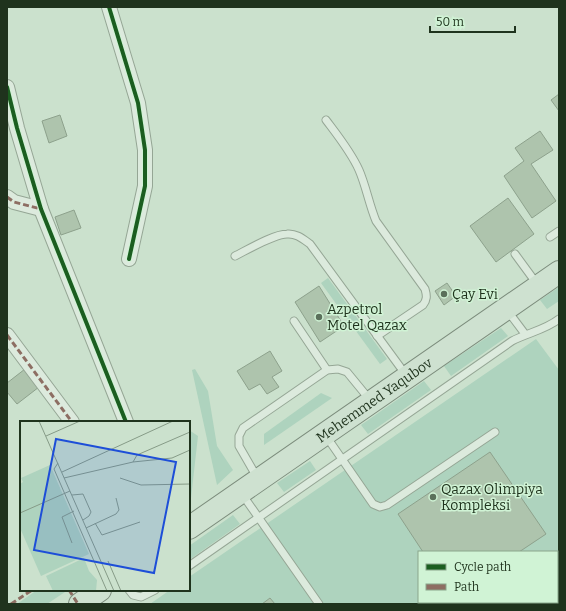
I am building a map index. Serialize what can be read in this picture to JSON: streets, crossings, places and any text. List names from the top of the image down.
{
  "streets": {
    "main road": ["Mehemmed Yaqubov"]
  },
  "places": ["Çay Evi", "Azpetrol Motel Qazax", "Qazax Olimpiya Kompleksi"],
  "legend": ["Cycle path", "Path"],
  "scale_bar": "50 m"
}
